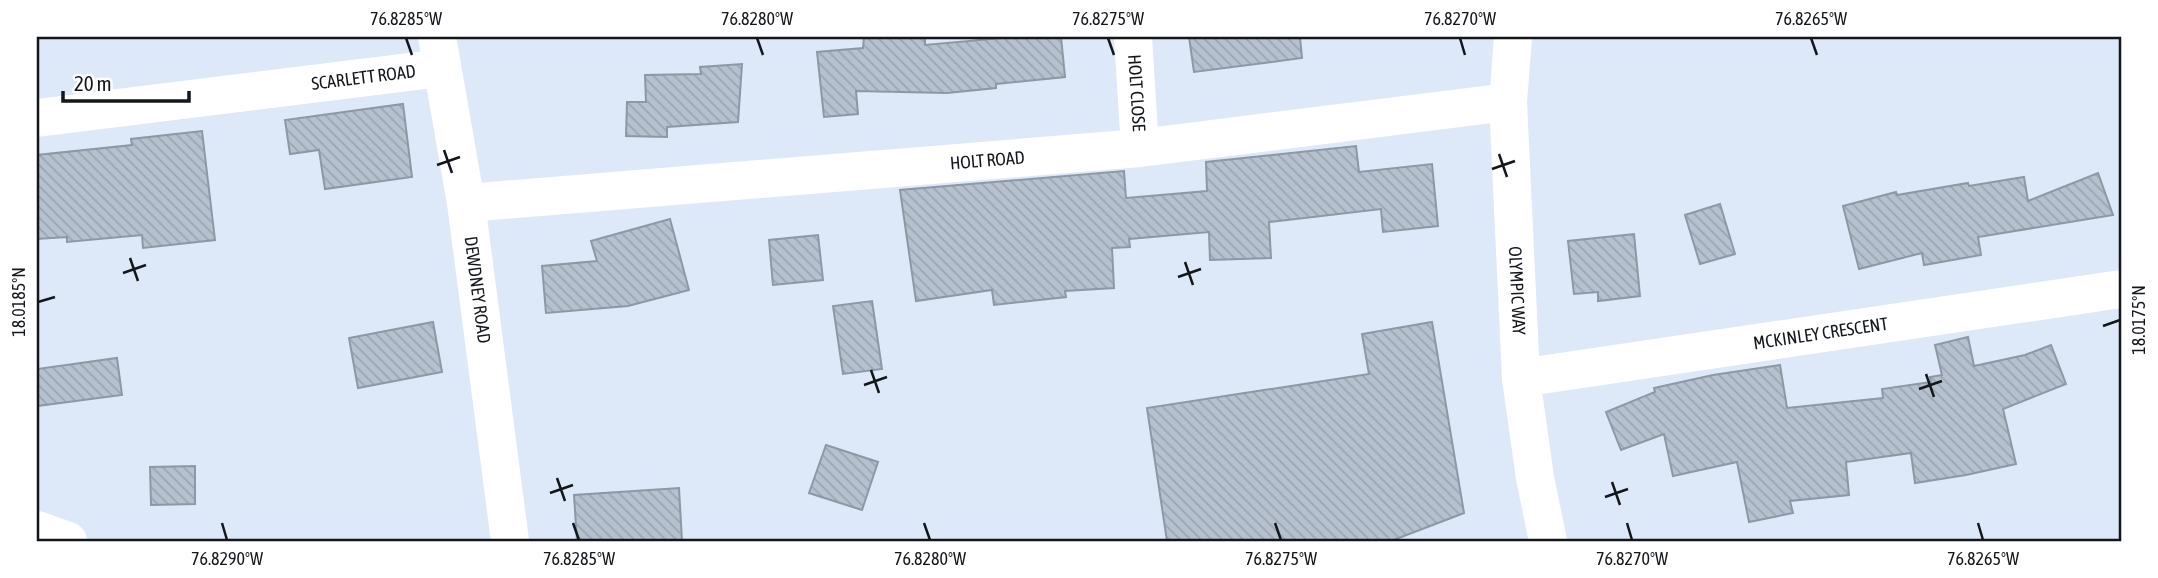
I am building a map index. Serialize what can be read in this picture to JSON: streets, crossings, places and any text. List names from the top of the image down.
{
  "streets": {
    "street": [
      "SCARLETT ROAD",
      "HOLT CLOSE",
      "HOLT ROAD",
      "DEWDNEY ROAD",
      "OLYMPIC WAY",
      "MCKINLEY CRESCENT"
    ]
  },
  "crossings": [
    ["SCARLETT ROAD", "DEWDNEY ROAD"],
    ["HOLT CLOSE", "HOLT ROAD"],
    ["HOLT ROAD", "DEWDNEY ROAD"],
    ["HOLT ROAD", "OLYMPIC WAY"],
    ["OLYMPIC WAY", "MCKINLEY CRESCENT"]
  ],
  "scale_bar": "20 m",
  "coordinates": [
    "76.8285°W",
    "76.8280°W",
    "76.8275°W",
    "76.8270°W",
    "76.8265°W",
    "18.0185°N",
    "18.0175°N",
    "76.8290°W"
  ]
}
